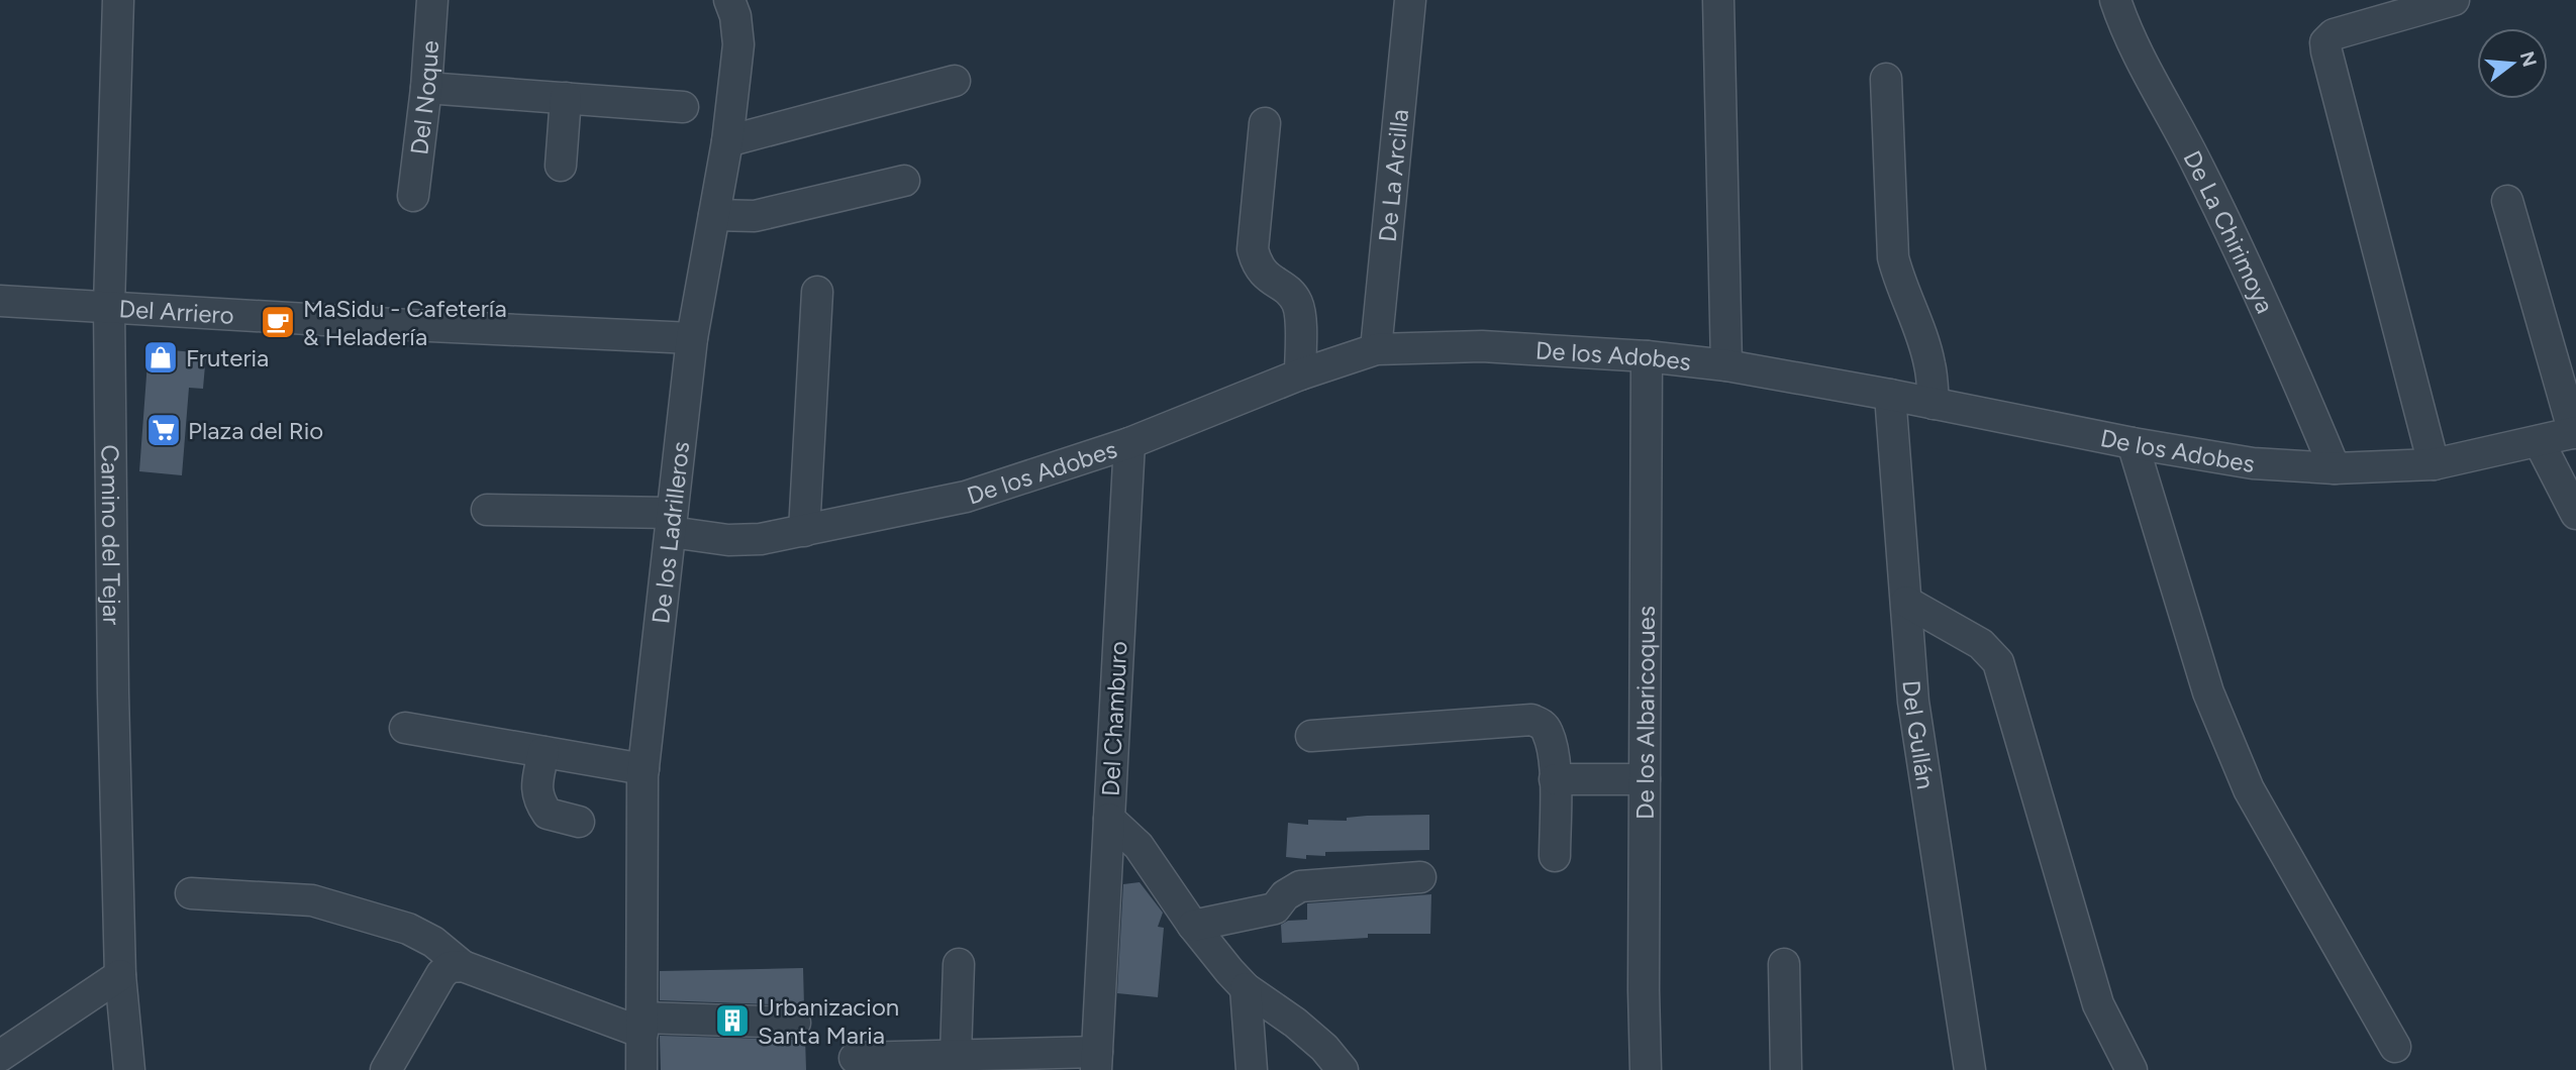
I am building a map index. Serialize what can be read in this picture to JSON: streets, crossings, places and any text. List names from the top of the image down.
{
  "streets": {
    "street": [
      "Del Noque",
      "De La Arcilla",
      "De La Chirimoya",
      "Del Arriero",
      "De los Adobes",
      "De los Ladrilleros",
      "Camino del Tejar",
      "De los Albaricoques",
      "Del Chamburo",
      "Del Gullán"
    ]
  },
  "crossings": [
    ["De La Arcilla", "De los Adobes"],
    ["De La Chirimoya", "De los Adobes"],
    ["Del Arriero", "De los Ladrilleros"],
    ["Del Arriero", "Camino del Tejar"],
    ["De los Adobes", "De los Ladrilleros"],
    ["De los Adobes", "De los Albaricoques"],
    ["De los Adobes", "Del Chamburo"],
    ["De los Adobes", "Del Gullán"]
  ],
  "places": {
    "cafe": ["MaSidu - Cafetería & Heladería"],
    "shop": ["Fruteria"],
    "supermarket": ["Plaza del Rio"],
    "building": ["Urbanizacion Santa Maria"]
  },
  "north": "right"
}
